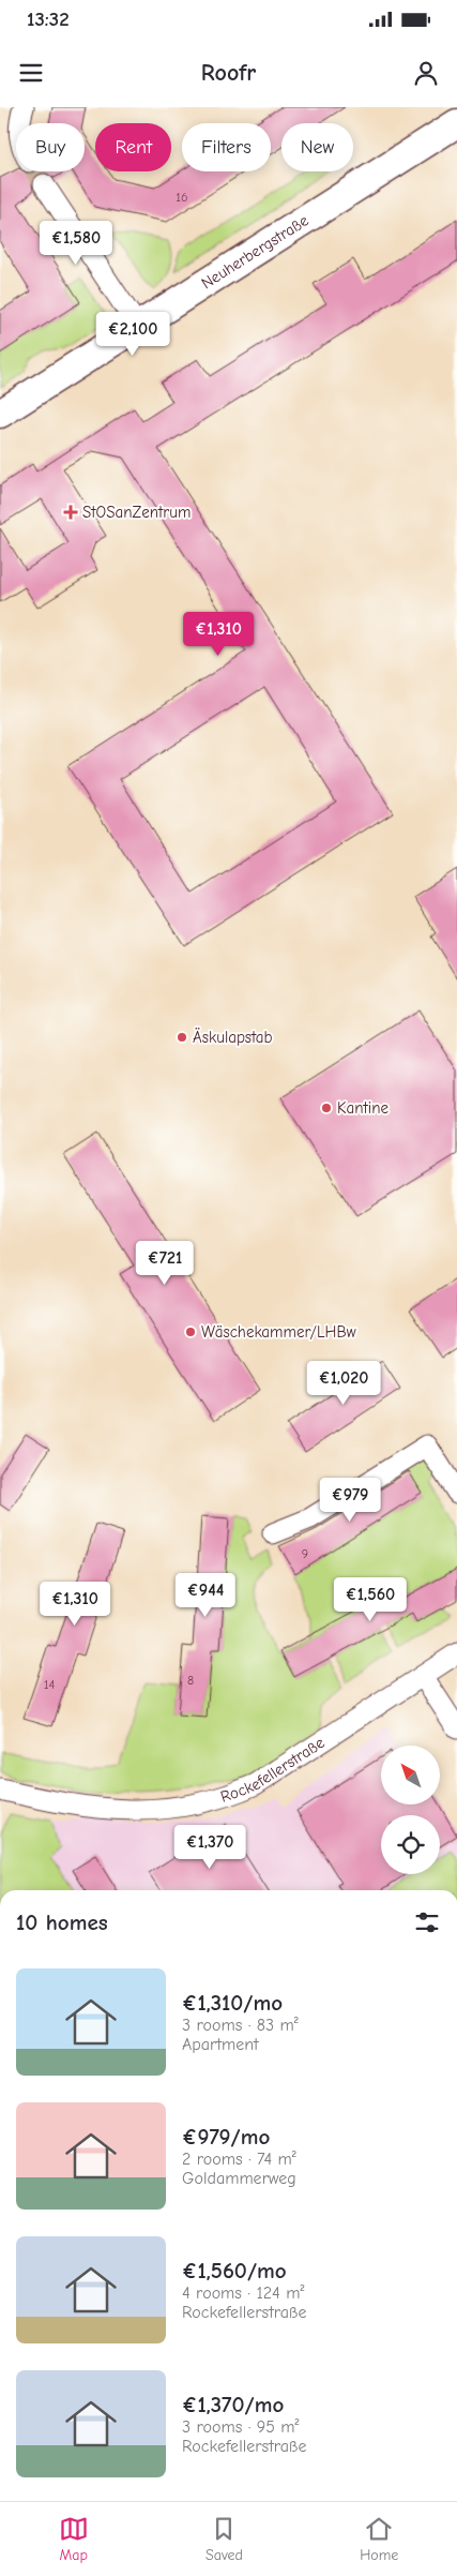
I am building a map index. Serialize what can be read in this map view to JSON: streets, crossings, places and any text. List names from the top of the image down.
{
  "streets": {
    "main road": ["Neuherbergstraße"],
    "street": ["Rockefellerstraße"]
  },
  "places": {
    "health": ["StOSanZentrum"],
    "other": ["Äskulapstab", "Kantine", "Wäschekammer/LHBw"]
  },
  "house_numbers": [
    "16",
    "9",
    "8",
    "14"
  ],
  "north": "top left",
  "page": {
    "status": "13:32",
    "header": "Roofr",
    "chip": [
      "Buy",
      "Rent",
      "Filters",
      "New"
    ],
    "price": [
      "€1,580",
      "€2,100",
      "€1,310",
      "€721",
      "€1,020",
      "€979",
      "€944",
      "€1,560",
      "€1,310",
      "€1,370"
    ],
    "heading": "10 homes",
    "list": [
      {
        "name": "€1,310/mo",
        "note": "3 rooms · 83 m² · Apartment"
      },
      {
        "name": "€979/mo",
        "note": "2 rooms · 74 m² · Goldammerweg"
      },
      {
        "name": "€1,560/mo",
        "note": "4 rooms · 124 m² · Rockefellerstraße"
      },
      {
        "name": "€1,370/mo",
        "note": "3 rooms · 95 m² · Rockefellerstraße"
      }
    ],
    "tabs": ["Map", "Saved", "Home"]
  }
}
